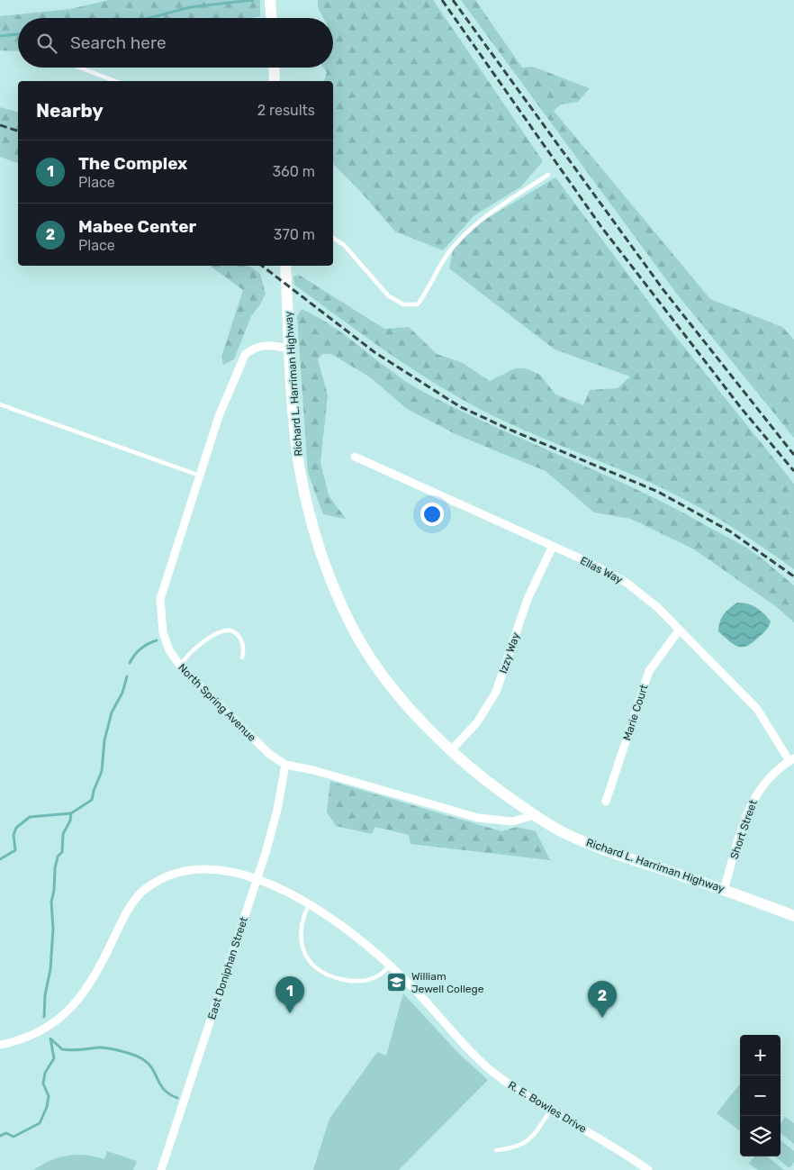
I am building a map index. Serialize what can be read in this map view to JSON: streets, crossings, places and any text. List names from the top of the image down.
{
  "streets": {
    "main road": ["Richard L. Harriman Highway"],
    "street": [
      "Ellas Way",
      "Izzy Way",
      "North Spring Avenue",
      "Marie Court",
      "Short Street",
      "East Doniphan Street",
      "R. E. Bowles Drive"
    ]
  },
  "crossings": [
    ["Richard L. Harriman Highway", "Izzy Way"],
    ["Richard L. Harriman Highway", "North Spring Avenue"],
    ["Richard L. Harriman Highway", "Short Street"],
    ["Ellas Way", "Izzy Way"],
    ["Ellas Way", "Marie Court"],
    ["Ellas Way", "Short Street"],
    ["North Spring Avenue", "East Doniphan Street"],
    ["East Doniphan Street", "R. E. Bowles Drive"]
  ],
  "places": {
    "school or university": ["William Jewell College"]
  },
  "page": {
    "search": "Search here",
    "heading": ["Nearby", "2 results"],
    "list": [
      {
        "mark": "1",
        "name": "The Complex",
        "note": "Place",
        "value": "360 m"
      },
      {
        "mark": "2",
        "name": "Mabee Center",
        "note": "Place",
        "value": "370 m"
      }
    ],
    "pins": ["1", "2"],
    "map_buttons": ["+", "−"]
  }
}
